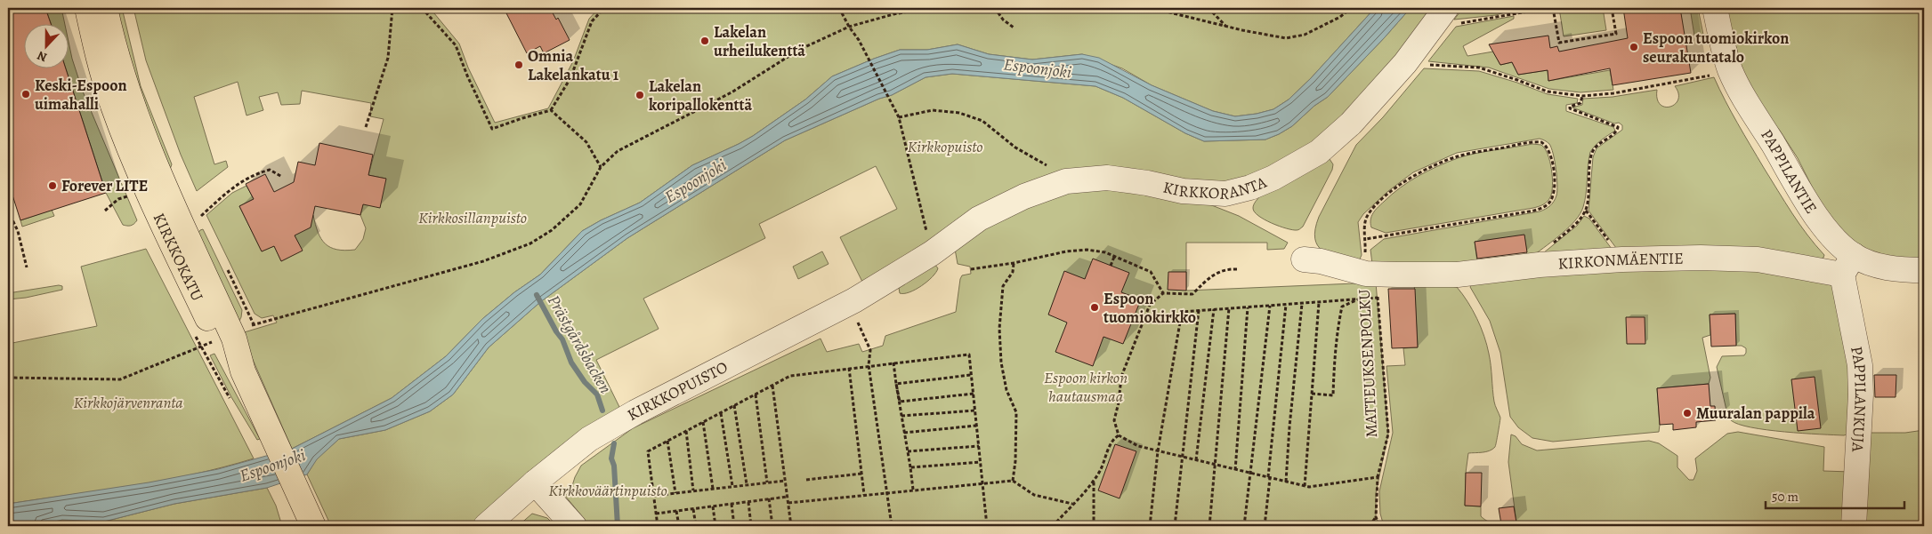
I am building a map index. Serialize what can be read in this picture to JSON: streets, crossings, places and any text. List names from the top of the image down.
{
  "streets": {
    "main road": ["KIRKKOKATU"],
    "street": [
      "PAPPILANTIE",
      "KIRKKORANTA",
      "KIRKONMÄENTIE",
      "KIRKKOPUISTO",
      "PAPPILANKUJA"
    ],
    "path": ["MATTEUKSENPOLKU"]
  },
  "crossings": [
    ["PAPPILANTIE", "KIRKONMÄENTIE"],
    ["PAPPILANTIE", "PAPPILANKUJA"],
    ["KIRKKORANTA", "KIRKKOPUISTO"],
    ["KIRKONMÄENTIE", "MATTEUKSENPOLKU"],
    ["KIRKONMÄENTIE", "PAPPILANKUJA"]
  ],
  "water": ["Espoonjoki", "Prästgårdsbacken"],
  "parks": [
    "Kirkkopuisto",
    "Kirkkosillanpuisto",
    "Espoon kirkon hautausmaa",
    "Kirkkojärvenranta",
    "Kirkkoväärtinpuisto"
  ],
  "places": [
    "Lakelan urheilukenttä",
    "Espoon tuomiokirkon seurakuntatalo",
    "Omnia Lakelankatu 1",
    "Keski-Espoon uimahalli",
    "Lakelan koripallokenttä",
    "Forever LITE",
    "Espoon tuomiokirkko",
    "Muuralan pappila"
  ],
  "scale_bar": "50 m",
  "north": "bottom"
}
